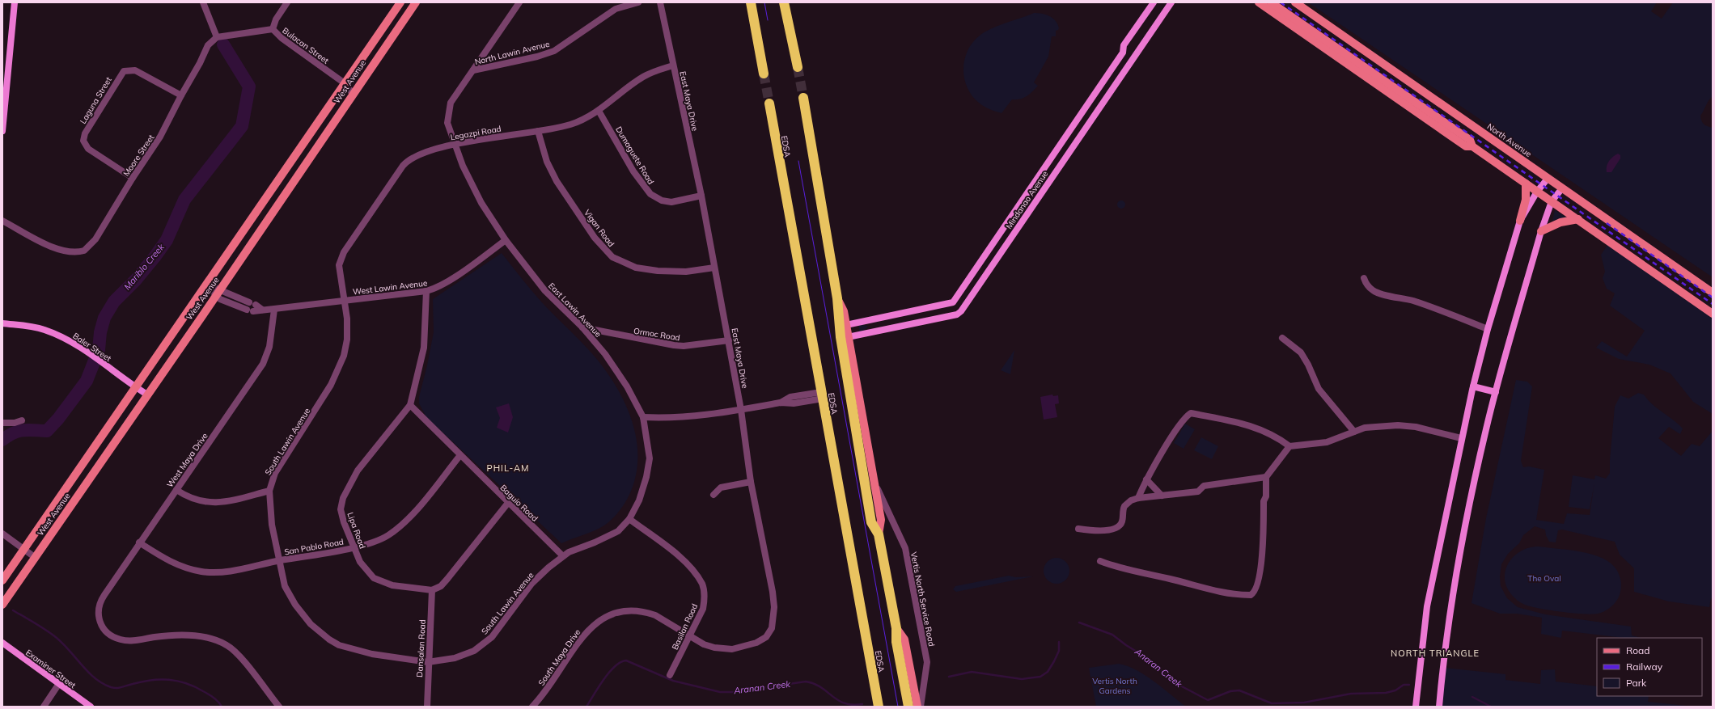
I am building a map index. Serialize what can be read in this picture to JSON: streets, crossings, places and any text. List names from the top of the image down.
{
  "streets": {
    "highway": ["EDSA"],
    "main road": ["West Avenue", "North Avenue"],
    "street": [
      "Bulacan Street",
      "North Lawin Avenue",
      "Laguna Street",
      "East Maya Drive",
      "Legazpi Road",
      "Moore Street",
      "Dumaguete Road",
      "Mindanao Avenue",
      "Vigan Road",
      "West Lawin Avenue",
      "East Lawin Avenue",
      "Ormoc Road",
      "Baler Street",
      "South Lawin Avenue",
      "West Maya Drive",
      "Baguio Road",
      "Lipa Road",
      "San Pablo Road",
      "Vertis North Service Road",
      "Basilan Road",
      "Dansalan Road",
      "South Maya Drive",
      "Examiner Street"
    ]
  },
  "crossings": [
    ["Bulacan Street", "West Avenue"],
    ["North Lawin Avenue", "East Lawin Avenue"],
    ["West Avenue", "West Lawin Avenue"],
    ["West Avenue", "Baler Street"],
    ["Laguna Street", "Moore Street"],
    ["East Maya Drive", "Legazpi Road"],
    ["East Maya Drive", "Dumaguete Road"],
    ["East Maya Drive", "Vigan Road"],
    ["East Maya Drive", "Ormoc Road"],
    ["East Maya Drive", "Basilan Road"],
    ["East Maya Drive", "South Maya Drive"],
    ["Legazpi Road", "Dumaguete Road"],
    ["Legazpi Road", "Vigan Road"],
    ["Legazpi Road", "West Lawin Avenue"],
    ["Legazpi Road", "East Lawin Avenue"],
    ["Legazpi Road", "South Lawin Avenue"],
    ["West Lawin Avenue", "East Lawin Avenue"],
    ["West Lawin Avenue", "South Lawin Avenue"],
    ["West Lawin Avenue", "West Maya Drive"],
    ["West Lawin Avenue", "Lipa Road"],
    ["East Lawin Avenue", "Ormoc Road"],
    ["East Lawin Avenue", "South Lawin Avenue"],
    ["South Lawin Avenue", "Baguio Road"],
    ["South Lawin Avenue", "San Pablo Road"],
    ["South Lawin Avenue", "Basilan Road"],
    ["South Lawin Avenue", "Dansalan Road"],
    ["West Maya Drive", "San Pablo Road"],
    ["Baguio Road", "Lipa Road"],
    ["Baguio Road", "San Pablo Road"],
    ["Lipa Road", "San Pablo Road"],
    ["Lipa Road", "Dansalan Road"],
    ["Basilan Road", "South Maya Drive"]
  ],
  "districts": ["PHIL-AM", "NORTH TRIANGLE"],
  "water": ["Mariblo Creek", "Anaran Creek", "Aranan Creek"],
  "parks": ["The Oval", "Vertis North Gardens"],
  "legend": ["Road", "Railway", "Park"]
}
